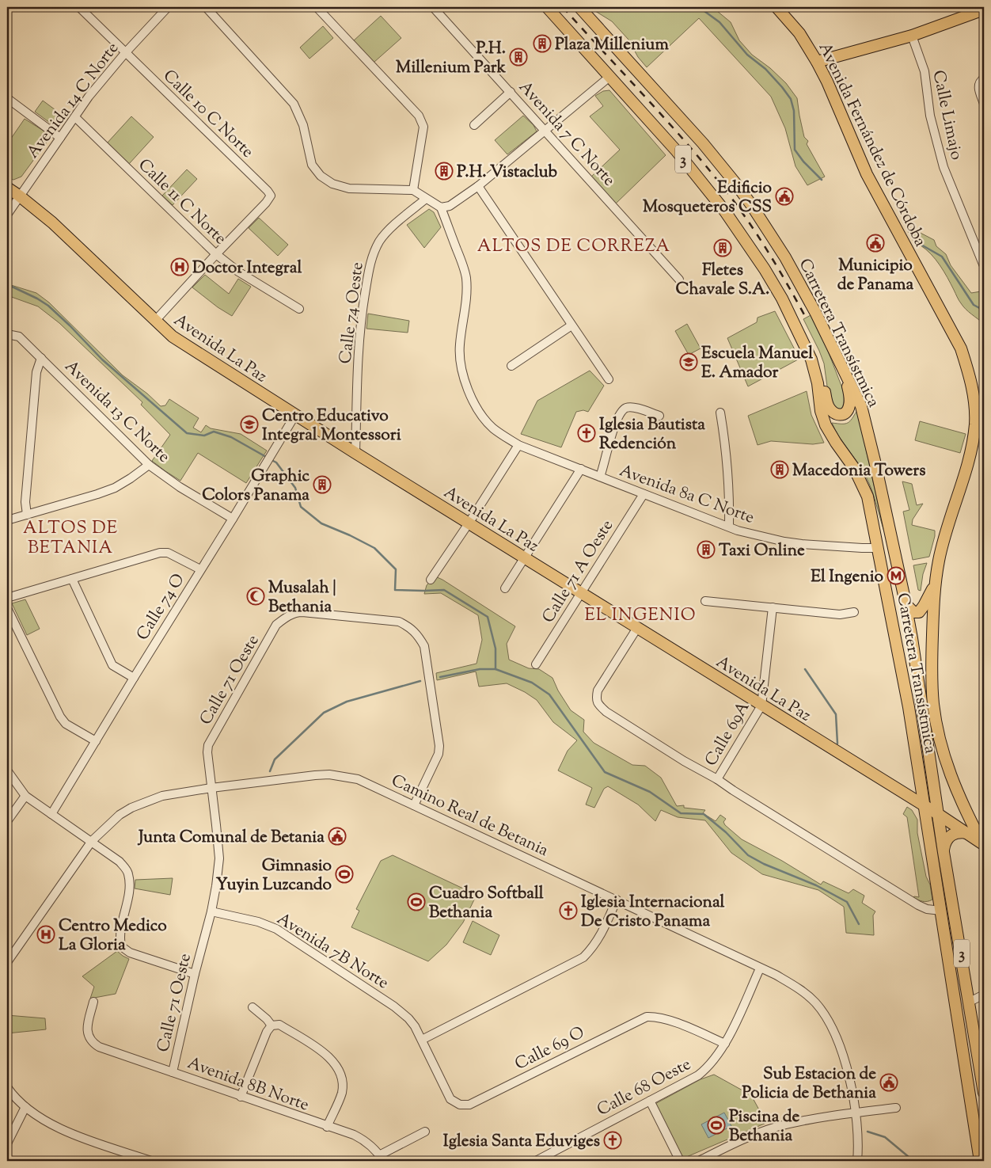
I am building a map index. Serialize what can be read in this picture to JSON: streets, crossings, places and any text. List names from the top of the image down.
{
  "streets": {
    "main road": [
      "Avenida Fernández de Córdoba",
      "3",
      "Carretera Transístmica",
      "Avenida La Paz"
    ],
    "street": [
      "Avenida 14 C Norte",
      "Calle 10 C Norte",
      "Calle Limajo",
      "Avenida 7 C Norte",
      "Calle 11 C Norte",
      "Calle 74 Oeste",
      "Avenida 13 C Norte",
      "Avenida 8a C Norte",
      "Calle 71 A Oeste",
      "Calle 74 O",
      "Calle 71 Oeste",
      "Calle 69A",
      "Camino Real de Betania",
      "Avenida 7B Norte",
      "Calle 69 O",
      "Avenida 8B Norte",
      "Calle 68 Oeste"
    ]
  },
  "crossings": [
    ["Avenida 14 C Norte", "Calle 10 C Norte"],
    ["Avenida 14 C Norte", "Calle 11 C Norte"],
    ["Avenida 14 C Norte", "Avenida La Paz"],
    ["Calle 10 C Norte", "Calle 11 C Norte"],
    ["Avenida Fernández de Córdoba", "Avenida La Paz"],
    ["Calle 74 Oeste", "Avenida La Paz"],
    ["Carretera Transístmica", "Avenida La Paz"],
    ["Carretera Transístmica", "Avenida 8a C Norte"],
    ["Avenida La Paz", "Calle 71 A Oeste"],
    ["Avenida La Paz", "Calle 74 O"],
    ["Avenida La Paz", "Calle 69A"],
    ["Avenida 13 C Norte", "Calle 74 O"],
    ["Avenida 8a C Norte", "Calle 71 A Oeste"],
    ["Calle 71 Oeste", "Camino Real de Betania"],
    ["Calle 71 Oeste", "Avenida 7B Norte"],
    ["Calle 71 Oeste", "Avenida 8B Norte"],
    ["Camino Real de Betania", "Calle 68 Oeste"],
    ["Avenida 7B Norte", "Calle 69 O"],
    ["Calle 69 O", "Calle 68 Oeste"]
  ],
  "districts": ["ALTOS DE CORREZA", "ALTOS DE BETANIA", "EL INGENIO"],
  "places": {
    "building": [
      "Plaza Millenium",
      "P.H. Millenium Park",
      "P.H. Vistaclub",
      "Fletes Chavale S.A.",
      "Macedonia Towers",
      "Graphic Colors Panama",
      "Taxi Online"
    ],
    "public building": [
      "Edificio Mosqueteros CSS",
      "Municipio de Panama",
      "Junta Comunal de Betania",
      "Sub Estacion de Policia de Bethania"
    ],
    "hospital": ["Doctor Integral", "Centro Medico La Gloria"],
    "school or university": ["Escuela Manuel E. Amador", "Centro Educativo Integral Montessori"],
    "church": ["Iglesia Bautista Redención", "Iglesia Internacional De Cristo Panama", "Iglesia Santa Eduviges"],
    "metro station": ["El Ingenio"],
    "mosque": ["Musalah | Bethania"],
    "sports": ["Gimnasio Yuyin Luzcando", "Cuadro Softball Bethania", "Piscina de Bethania"]
  }
}
